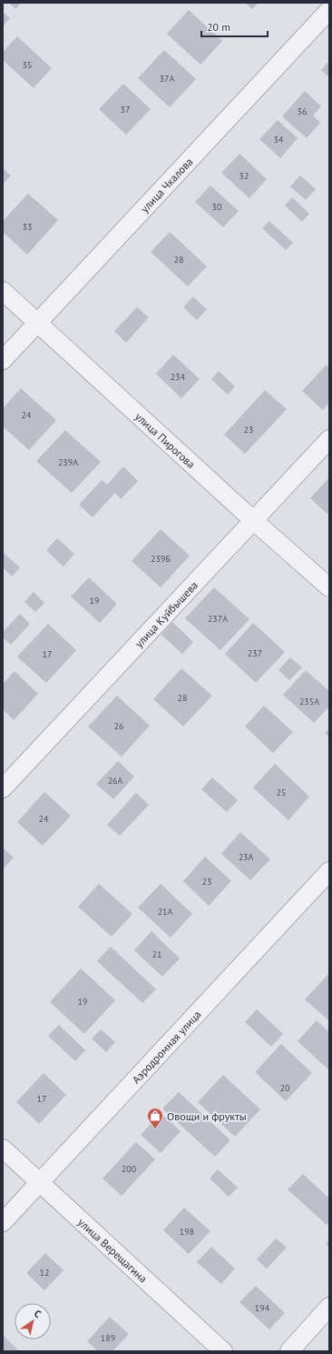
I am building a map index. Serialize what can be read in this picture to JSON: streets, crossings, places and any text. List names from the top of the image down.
{
  "streets": {
    "street": [
      "улица Чкалова",
      "улица Пирогова",
      "улица Куйбышева",
      "Аэродромная улица",
      "улица Верещагина"
    ]
  },
  "crossings": [
    ["улица Чкалова", "улица Пирогова"],
    ["улица Пирогова", "улица Куйбышева"],
    ["Аэродромная улица", "улица Верещагина"]
  ],
  "places": {
    "shop": ["Овощи и фрукты"]
  },
  "house_numbers": [
    "35",
    "37А",
    "37",
    "36",
    "34",
    "32",
    "30",
    "33",
    "28",
    "234",
    "24",
    "23",
    "239А",
    "239Б",
    "19",
    "237А",
    "237",
    "17",
    "28",
    "235А",
    "26",
    "26А",
    "25",
    "24",
    "23А",
    "23",
    "21А",
    "21",
    "19",
    "20",
    "17",
    "200",
    "198",
    "12",
    "194",
    "189"
  ],
  "scale_bar": "20 m",
  "north": "top right"
}
